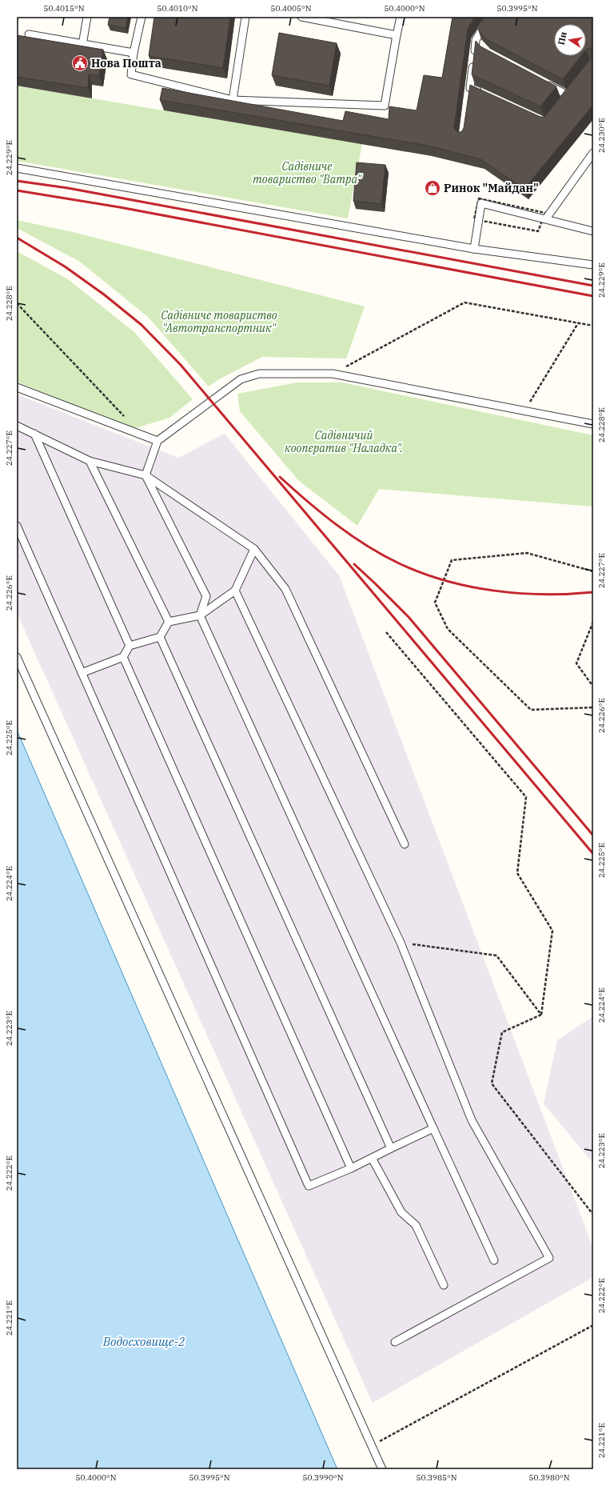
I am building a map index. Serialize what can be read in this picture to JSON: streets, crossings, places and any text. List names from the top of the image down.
{
  "water": ["Водосховище-2"],
  "parks": ["Садівниче товариство \"Ватра\"", "Садівниче товариство \"Автотранспортник\"", "Садівничий кооператив \"Наладка\"."],
  "places": {
    "public building": ["Нова Пошта"],
    "shop": ["Ринок \"Майдан\""]
  },
  "north": "left",
  "coordinates": [
    "50.4015°N",
    "50.4010°N",
    "50.4005°N",
    "50.4000°N",
    "50.3995°N",
    "24.230°E",
    "24.229°E",
    "24.228°E",
    "24.227°E",
    "24.226°E",
    "24.225°E",
    "24.224°E",
    "24.223°E",
    "24.222°E",
    "24.221°E",
    "50.3990°N",
    "50.3985°N",
    "50.3980°N"
  ]
}
